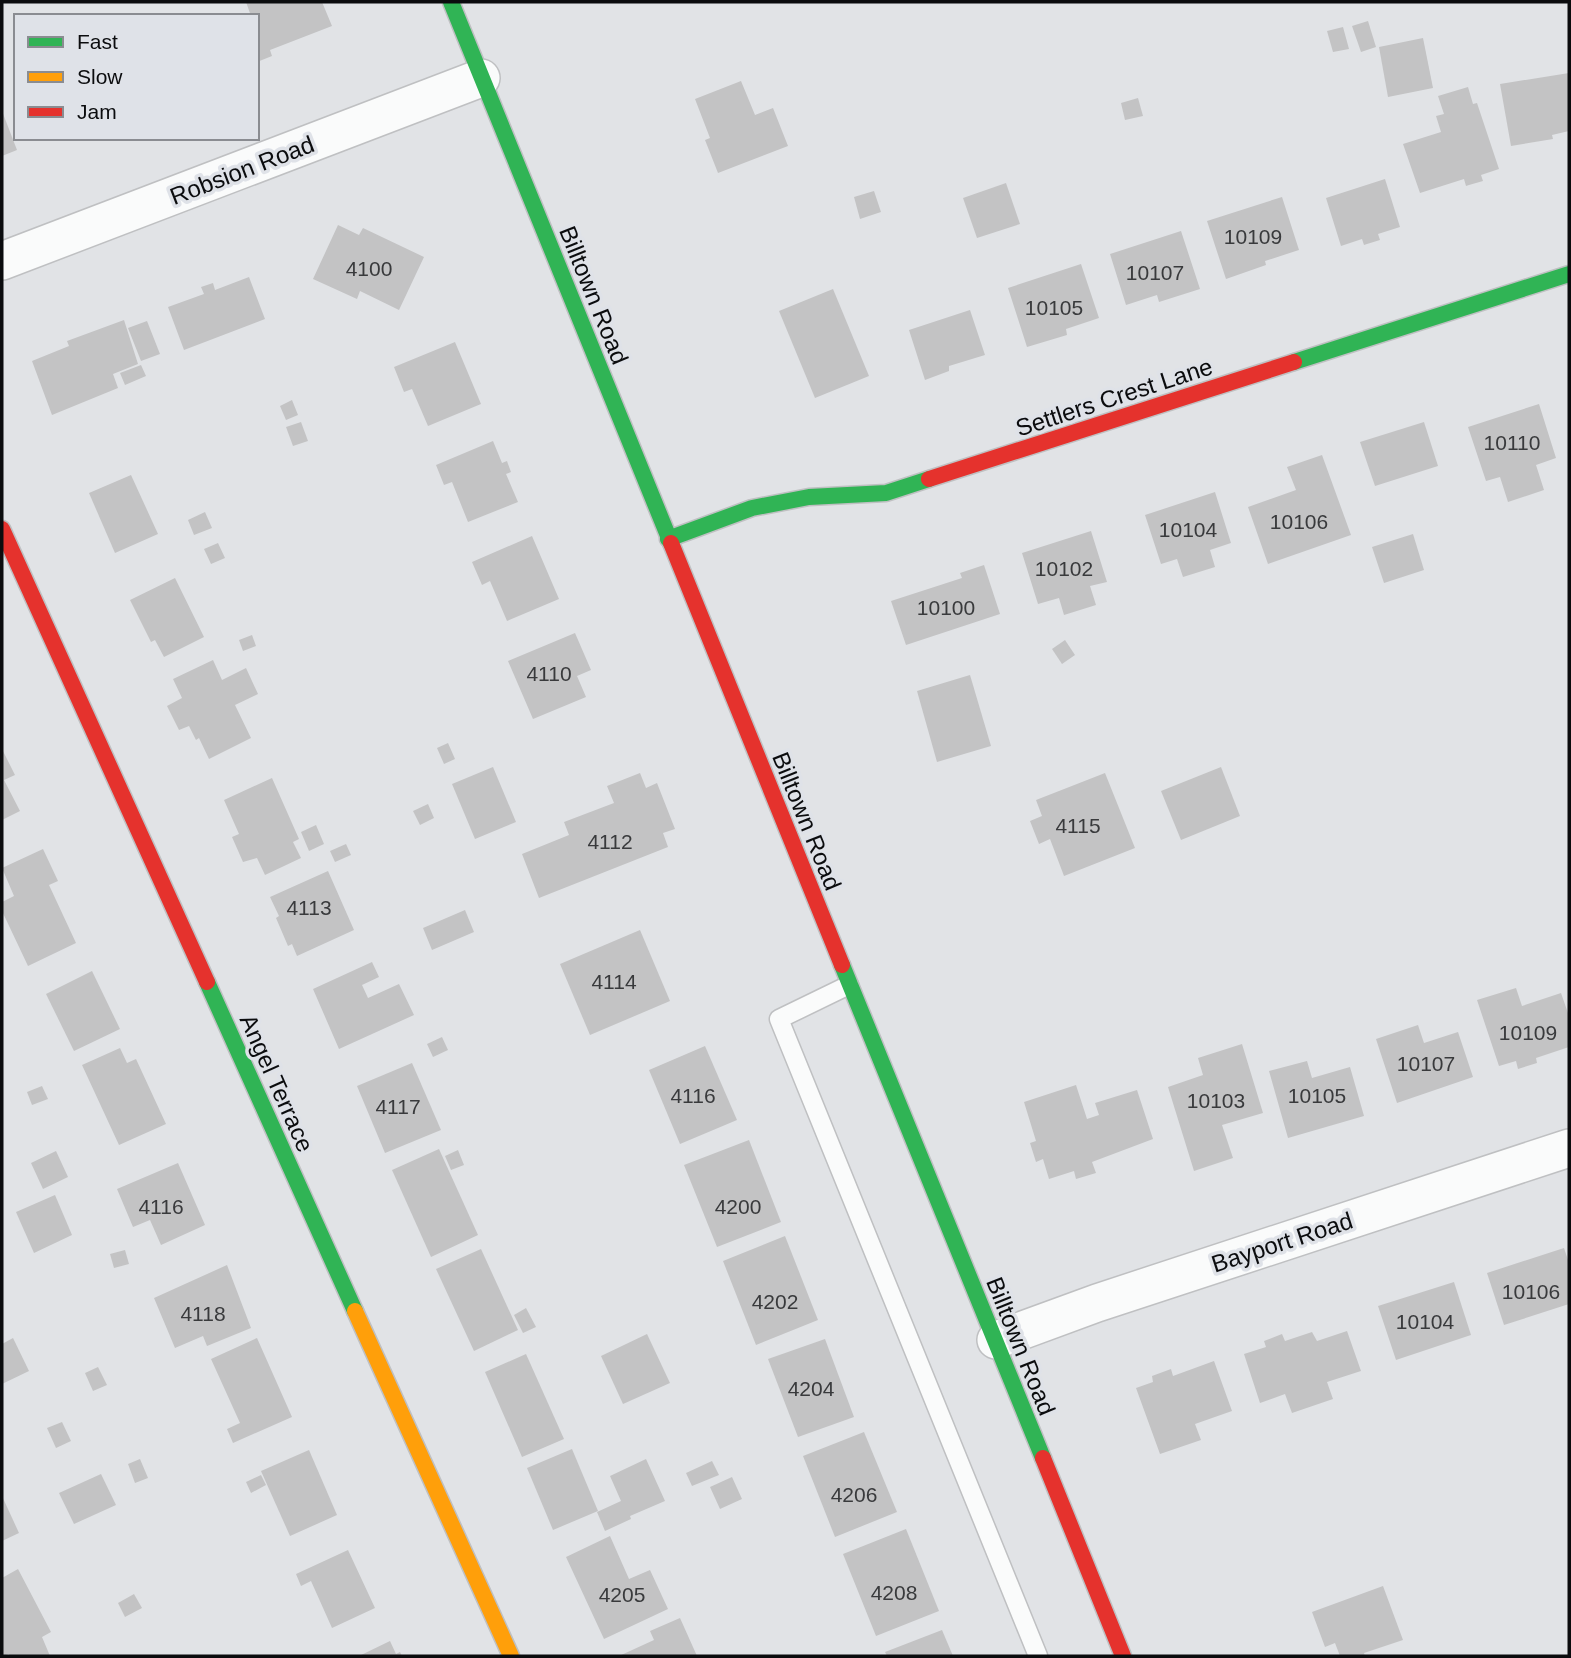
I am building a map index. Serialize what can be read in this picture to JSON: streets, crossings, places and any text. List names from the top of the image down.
{
  "streets": {
    "street": [
      "Robsion Road",
      "Billtown Road",
      "Settlers Crest Lane",
      "Angel Terrace",
      "Bayport Road"
    ]
  },
  "crossings": [
    ["Robsion Road", "Billtown Road"],
    ["Billtown Road", "Settlers Crest Lane"],
    ["Billtown Road", "Bayport Road"]
  ],
  "house_numbers": [
    "10109",
    "4100",
    "10107",
    "10105",
    "10110",
    "10106",
    "10104",
    "10102",
    "10100",
    "4110",
    "4115",
    "4112",
    "4113",
    "4114",
    "10109",
    "10107",
    "4116",
    "10105",
    "10103",
    "4117",
    "4116",
    "4200",
    "10106",
    "4202",
    "4118",
    "10104",
    "4204",
    "4206",
    "4208",
    "4205"
  ],
  "legend": ["Fast", "Slow", "Jam"]
}
